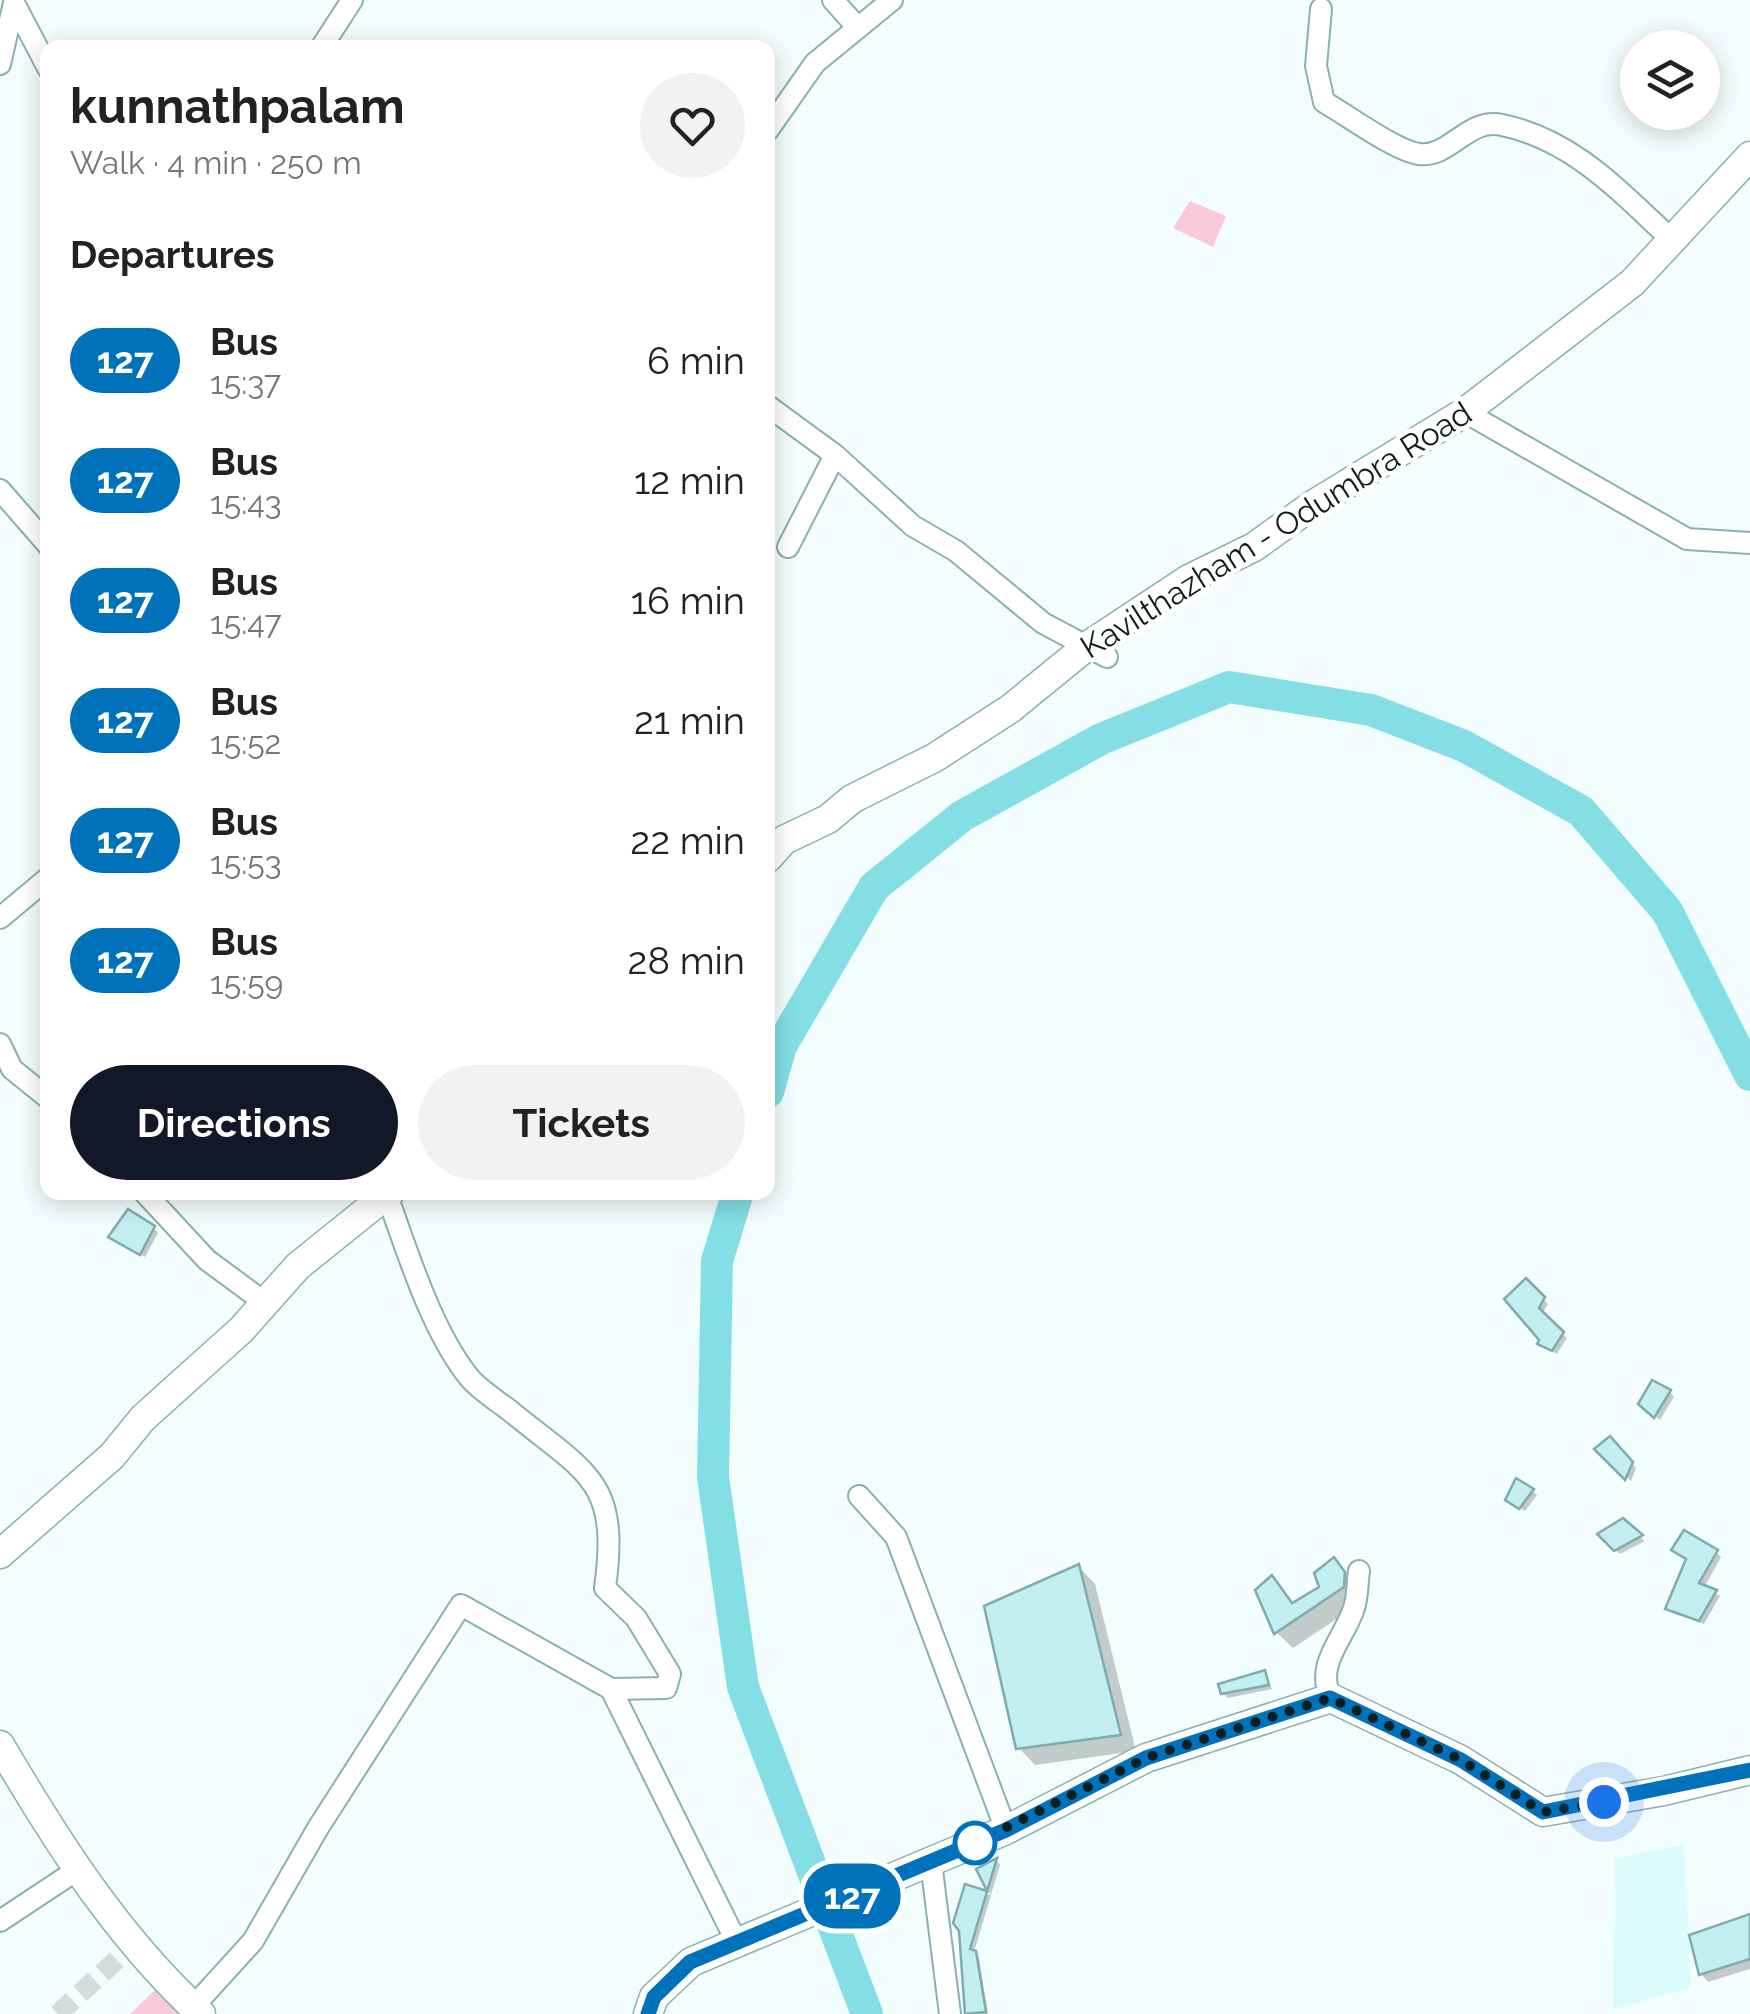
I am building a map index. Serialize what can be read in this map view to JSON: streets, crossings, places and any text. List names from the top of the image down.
{
  "streets": {
    "main road": ["Kavilthazham - Odumbra Road"]
  },
  "lines": ["bus line 127"],
  "page": {
    "on_map": "127",
    "heading": [
      ["kunnathpalam", "Walk · 4 min · 250 m"],
      "Departures"
    ],
    "list": [
      {
        "mark": "127",
        "name": "Bus",
        "note": "15:37",
        "value": "6 min"
      },
      {
        "mark": "127",
        "name": "Bus",
        "note": "15:43",
        "value": "12 min"
      },
      {
        "mark": "127",
        "name": "Bus",
        "note": "15:47",
        "value": "16 min"
      },
      {
        "mark": "127",
        "name": "Bus",
        "note": "15:52",
        "value": "21 min"
      },
      {
        "mark": "127",
        "name": "Bus",
        "note": "15:53",
        "value": "22 min"
      },
      {
        "mark": "127",
        "name": "Bus",
        "note": "15:59",
        "value": "28 min"
      }
    ],
    "buttons": ["Directions", "Tickets"]
  }
}
